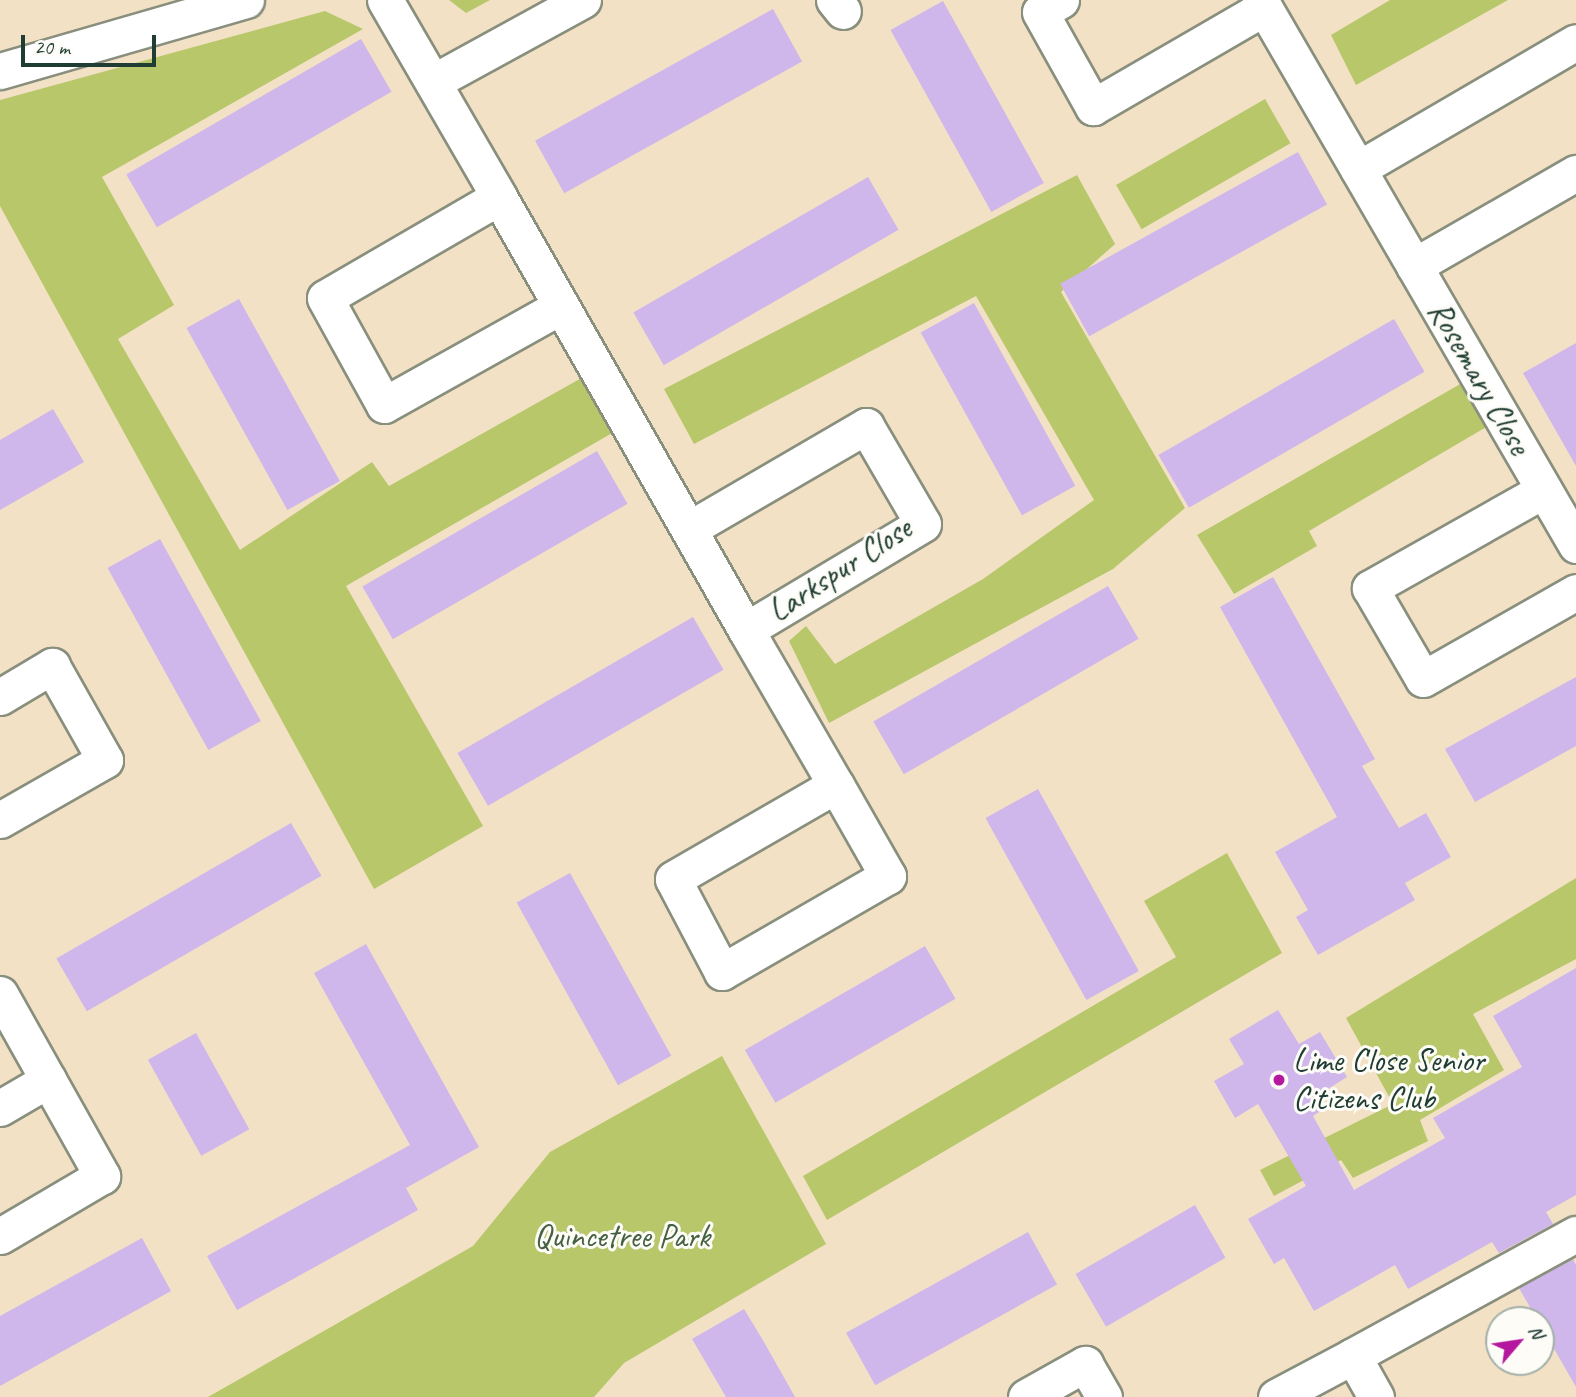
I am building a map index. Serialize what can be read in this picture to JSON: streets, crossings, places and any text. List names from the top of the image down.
{
  "streets": {
    "street": ["Rosemary Close", "Larkspur Close"]
  },
  "parks": ["Quincetree Park"],
  "places": ["Lime Close Senior Citizens Club"],
  "scale_bar": "20 m",
  "north": "top right"
}
